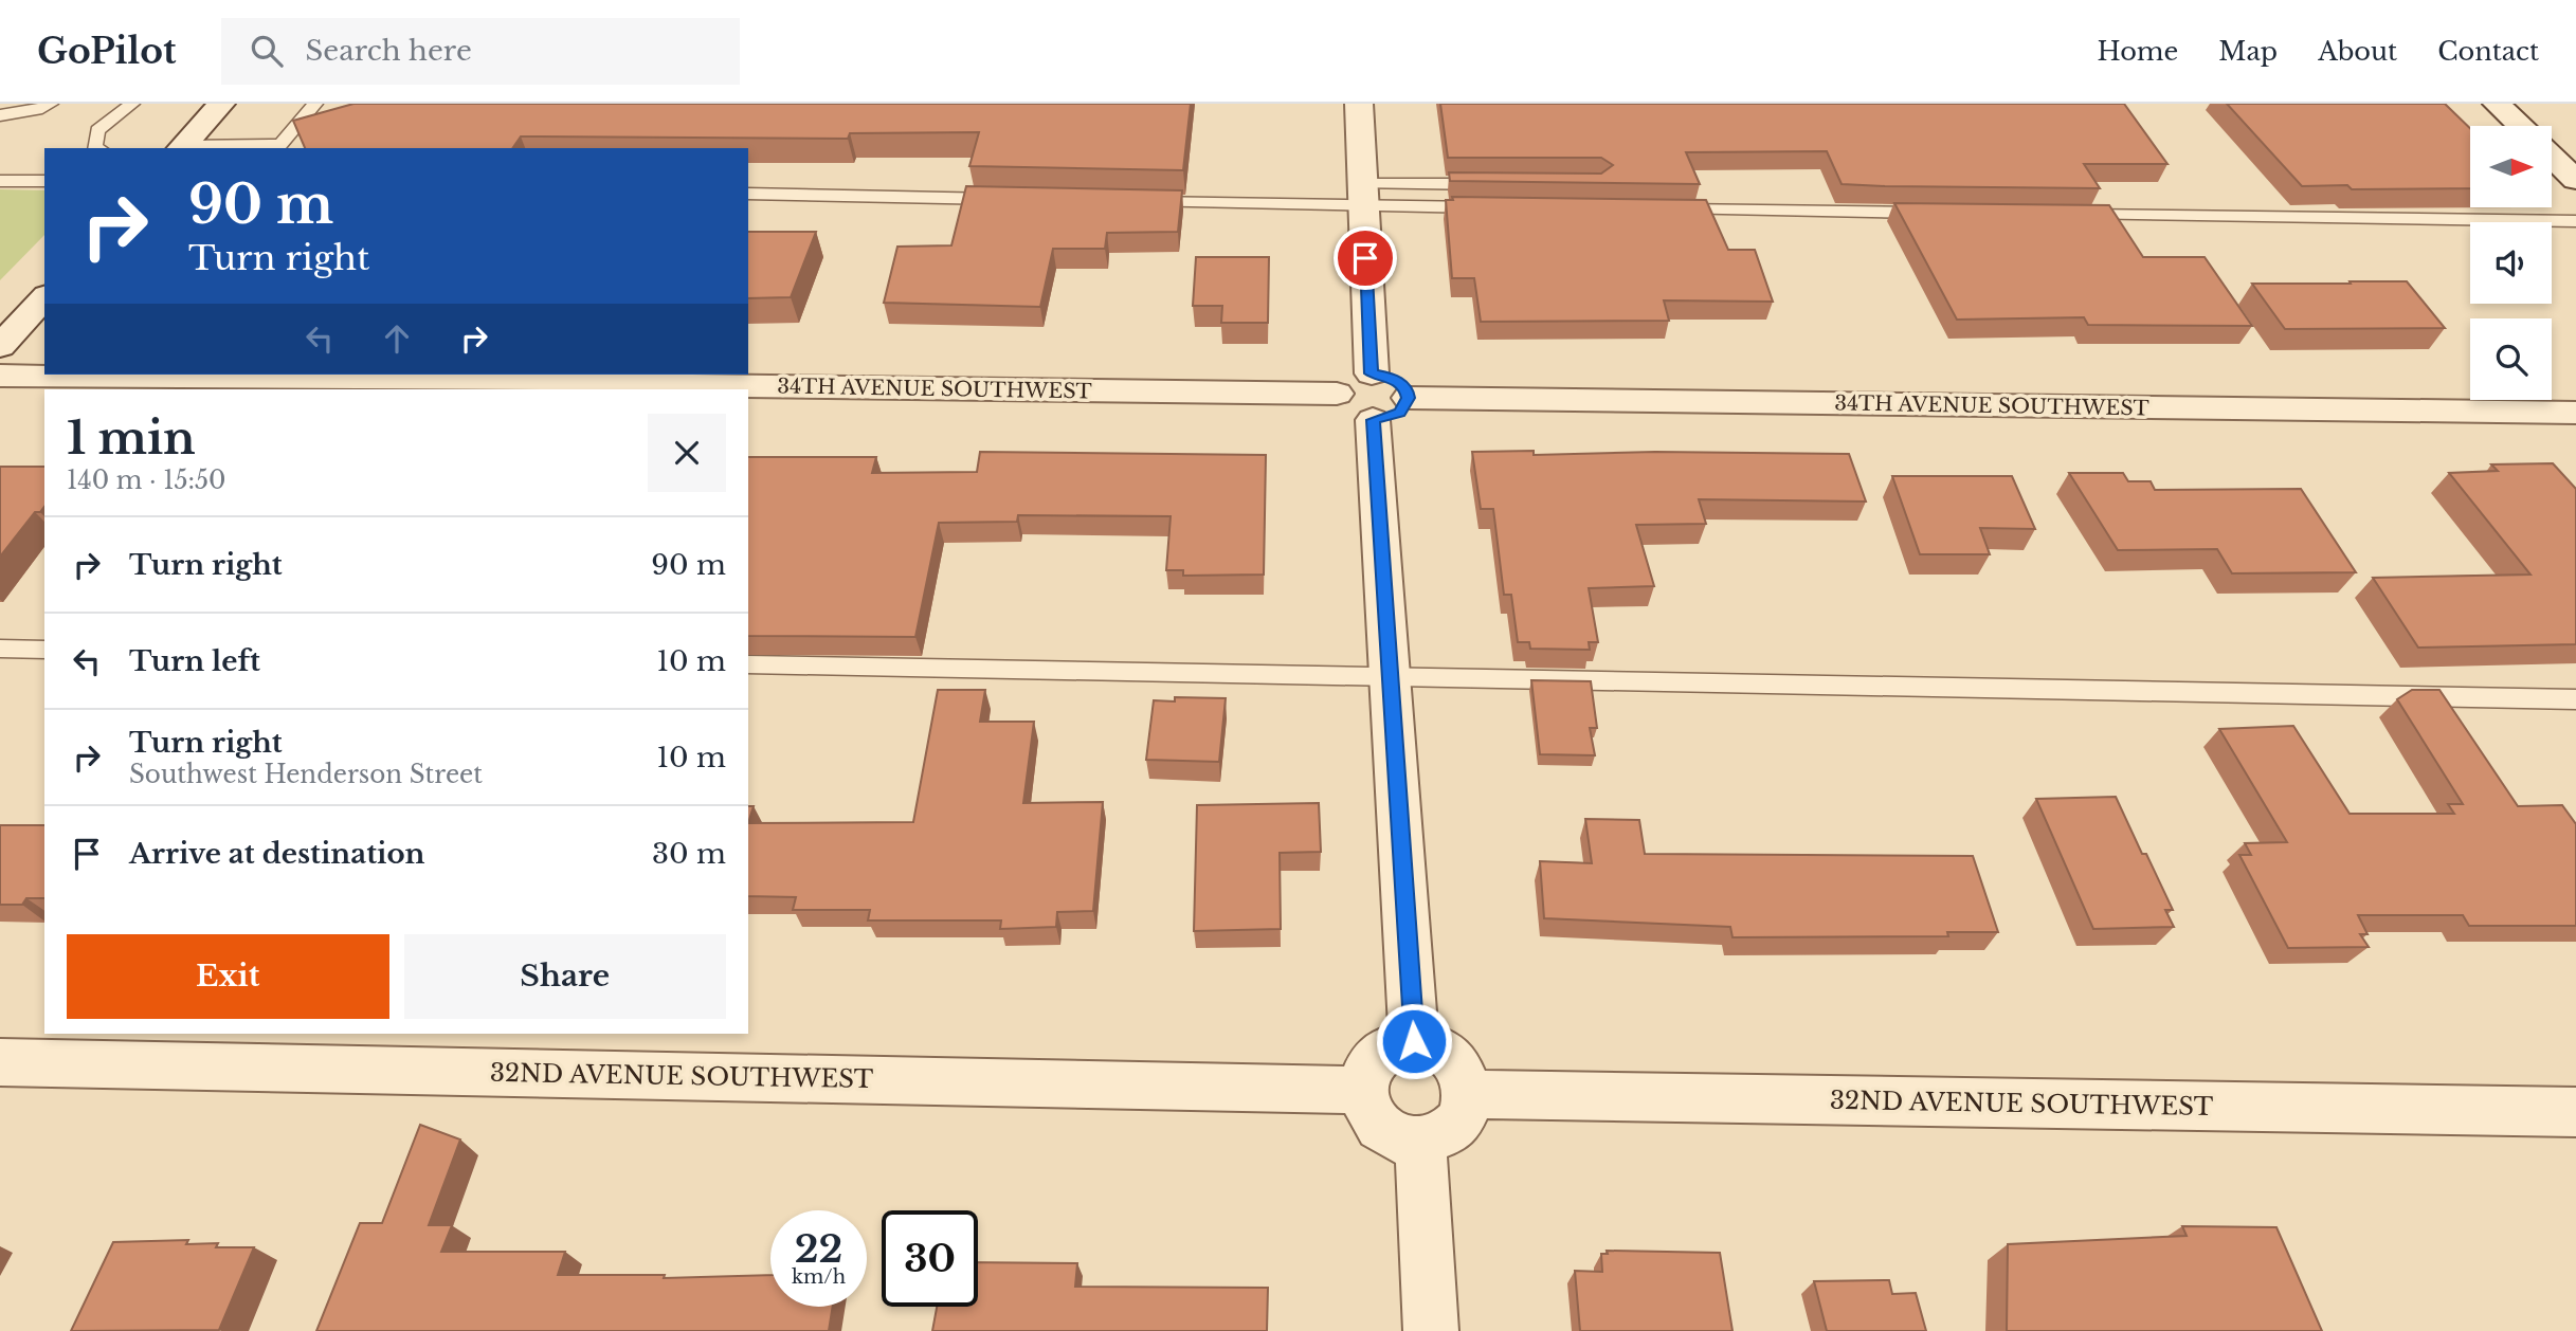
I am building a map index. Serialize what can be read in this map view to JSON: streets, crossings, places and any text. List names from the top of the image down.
{
  "streets": {
    "street": ["34TH AVENUE SOUTHWEST", "32ND AVENUE SOUTHWEST"]
  },
  "north": "right",
  "page": {
    "header": "GoPilot",
    "search": "Search here",
    "nav": [
      "Home",
      "Map",
      "About",
      "Contact"
    ],
    "turn": ["90 m", "Turn right"],
    "heading": ["1 min", "140 m · 15:50"],
    "list": [
      {
        "name": "Turn right",
        "value": "90 m"
      },
      {
        "name": "Turn left",
        "value": "10 m"
      },
      {
        "name": "Turn right",
        "note": "Southwest Henderson Street",
        "value": "10 m"
      },
      {
        "name": "Arrive at destination",
        "value": "30 m"
      }
    ],
    "buttons": ["Exit", "Share"],
    "speed": "22 km/h",
    "limit": "30"
  }
}
